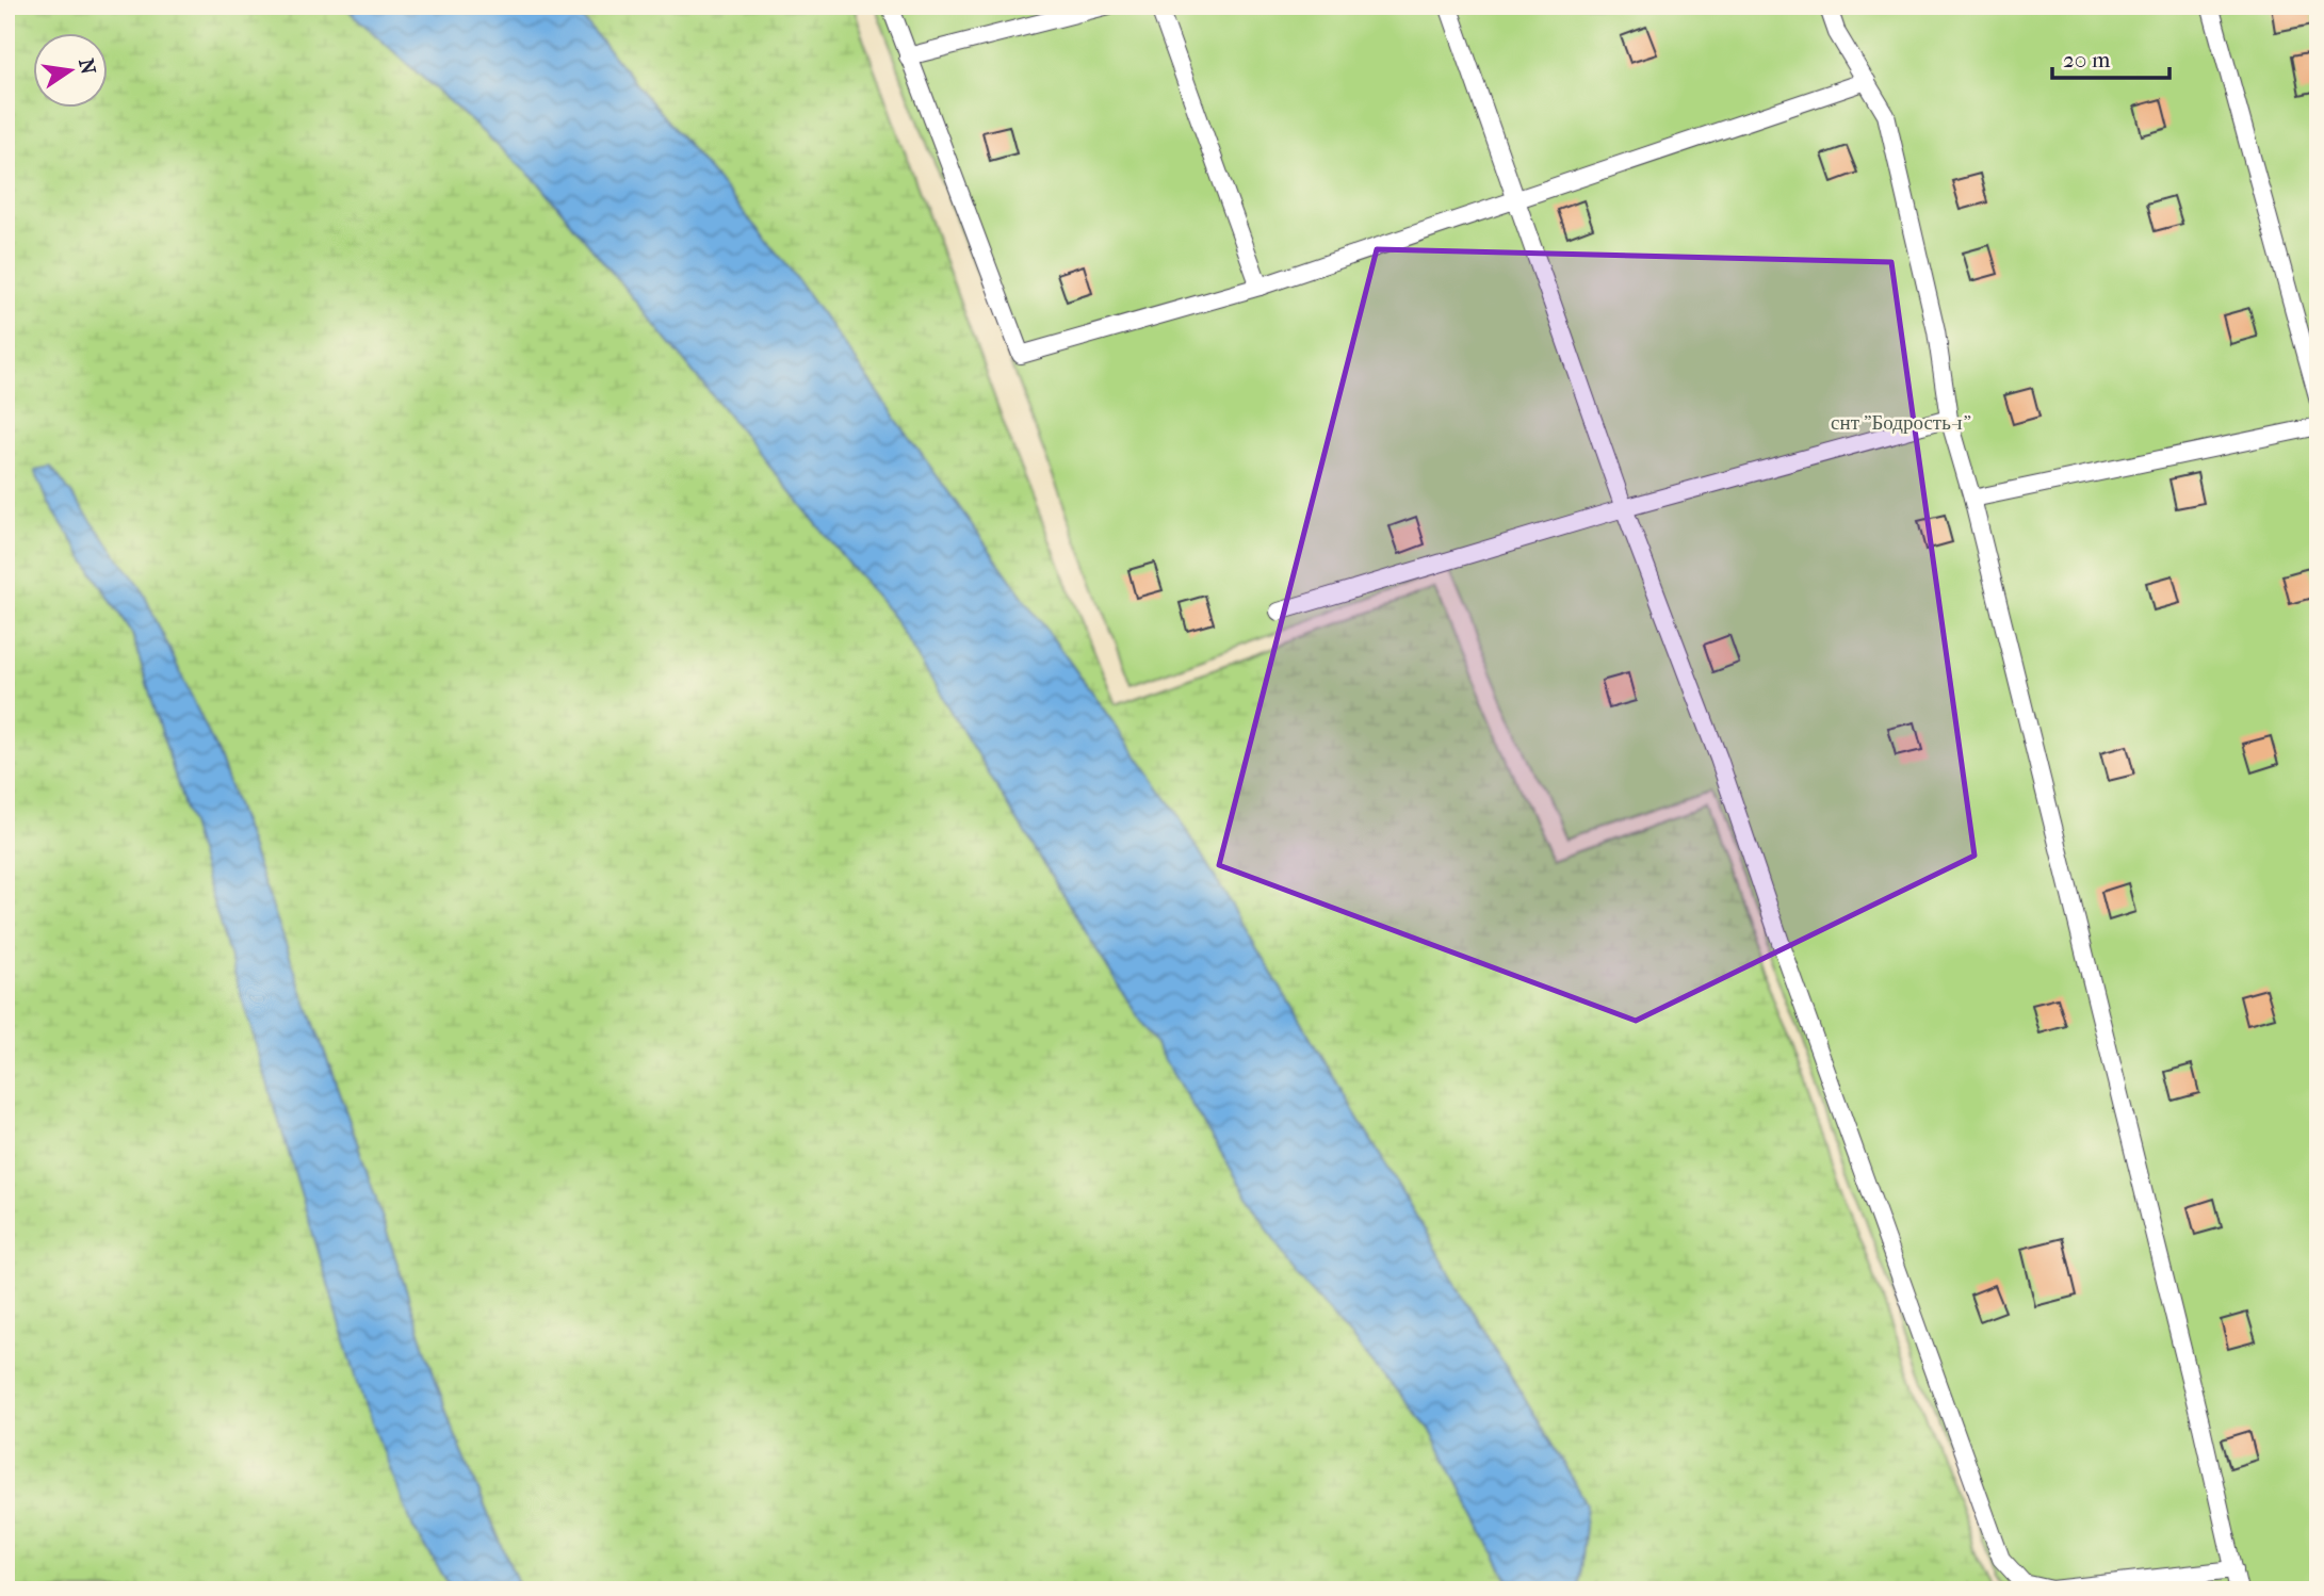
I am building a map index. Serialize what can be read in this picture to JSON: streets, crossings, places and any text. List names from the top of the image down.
{
  "parks": ["снт \"Бодрость-1\""],
  "scale_bar": "20 m",
  "north": "right"
}
